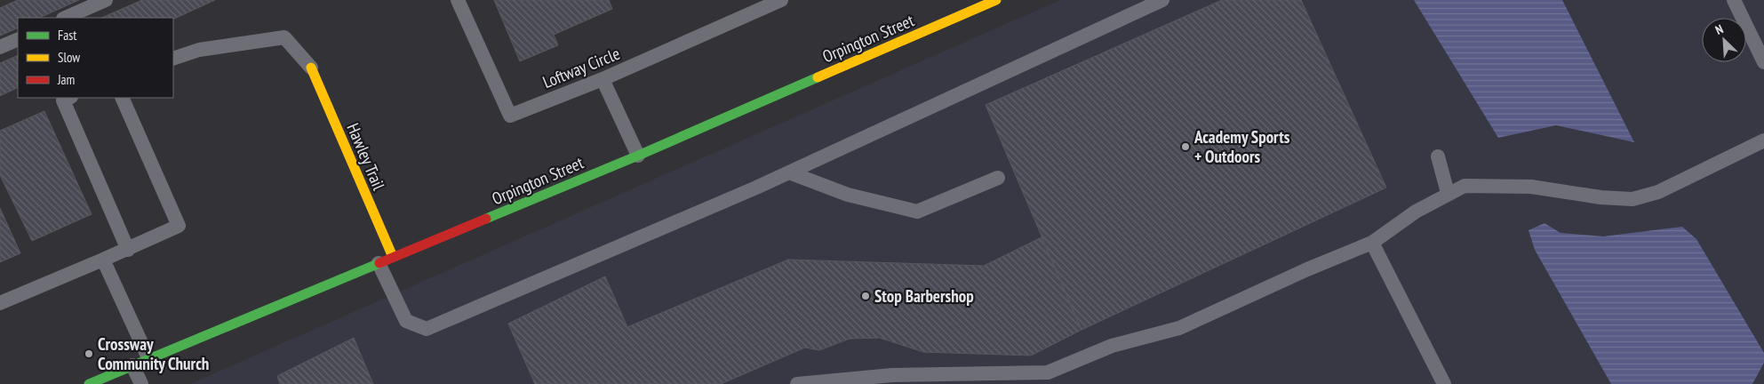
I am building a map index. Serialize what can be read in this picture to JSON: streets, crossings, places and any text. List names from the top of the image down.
{
  "streets": {
    "street": ["Orpington Street", "Hawley Trail"],
    "lane": ["Loftway Circle"]
  },
  "crossings": [
    ["Orpington Street", "Hawley Trail"]
  ],
  "places": ["Academy Sports + Outdoors", "Stop Barbershop", "Crossway Community Church"],
  "legend": ["Fast", "Slow", "Jam"],
  "north": "top left"
}
